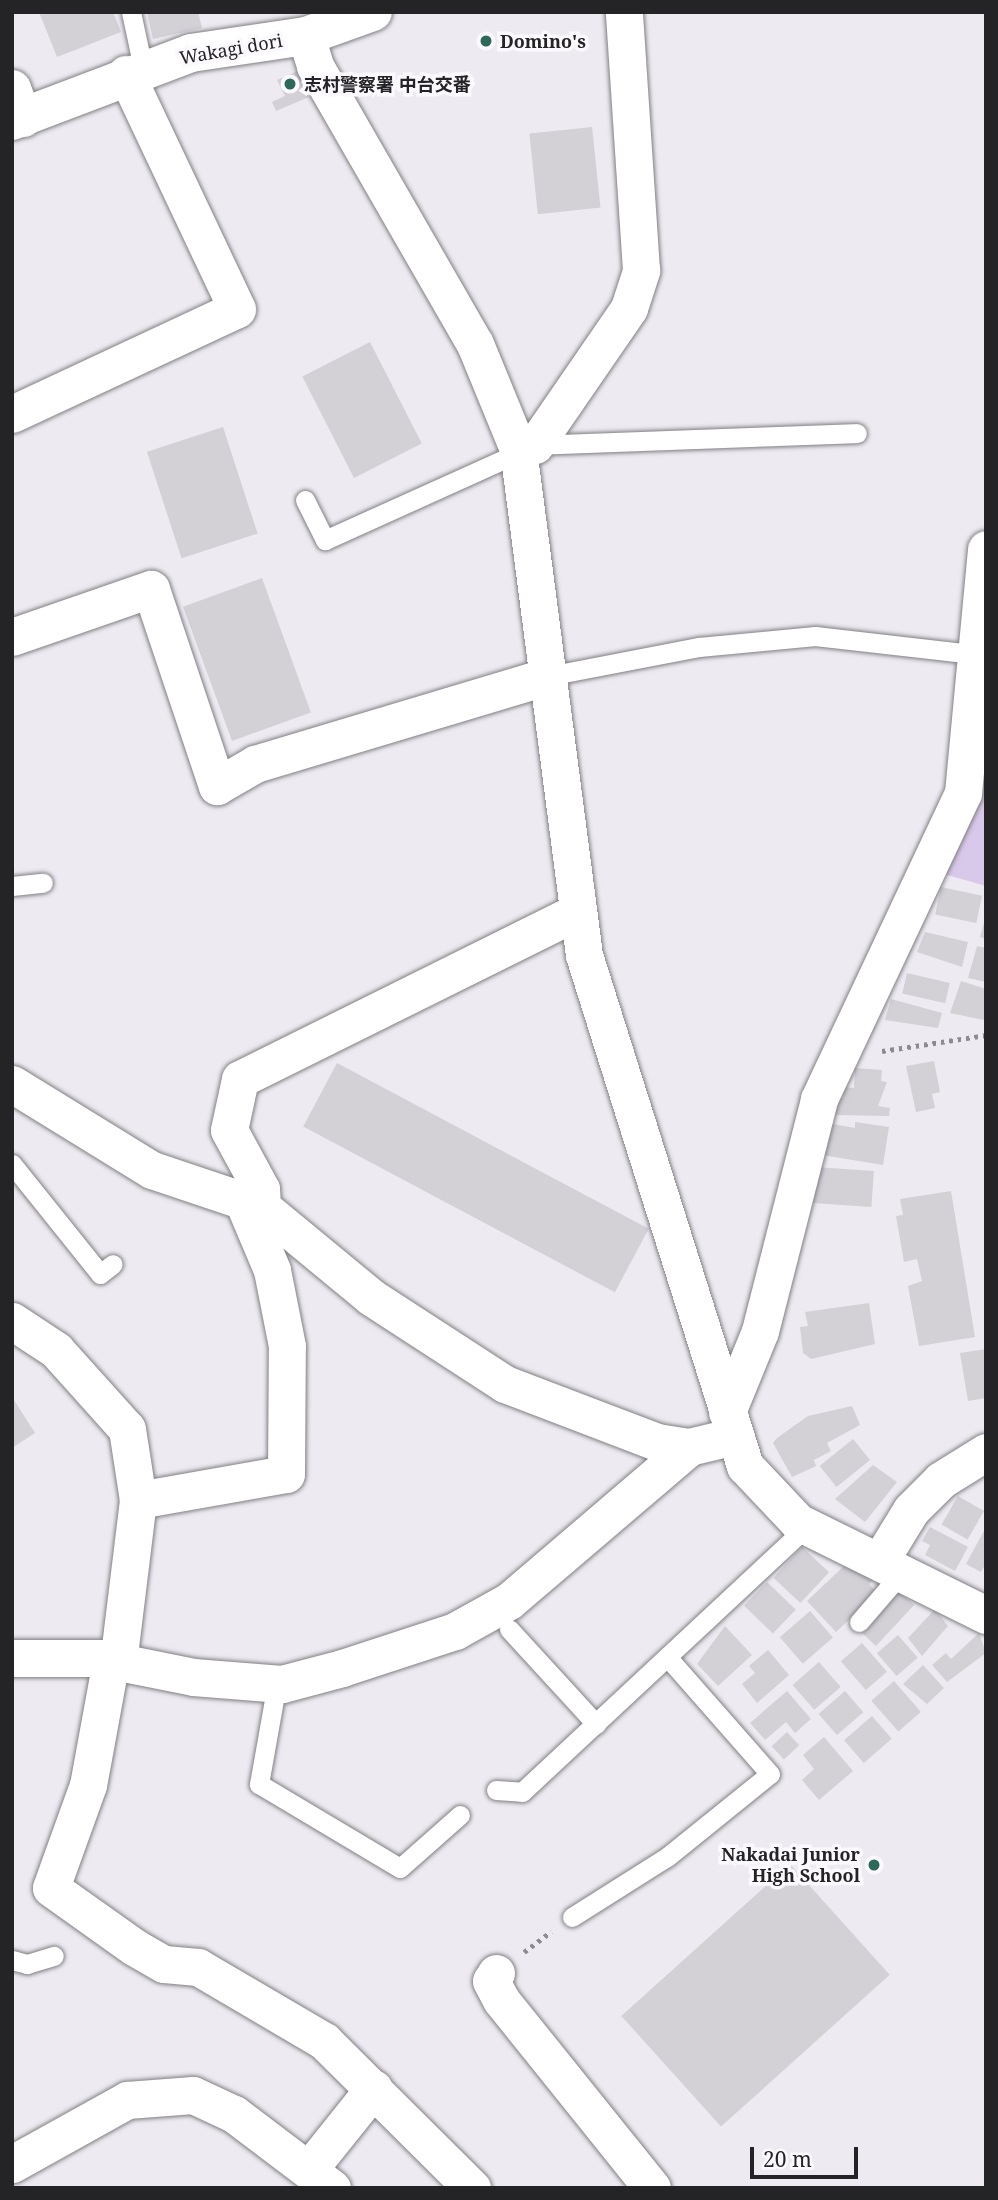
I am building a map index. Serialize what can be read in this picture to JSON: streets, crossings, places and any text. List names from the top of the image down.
{
  "streets": {
    "street": ["Wakagi dori"]
  },
  "places": ["Domino's", "志村警察署 中台交番", "Nakadai Junior High School"],
  "scale_bar": "20 m"
}
